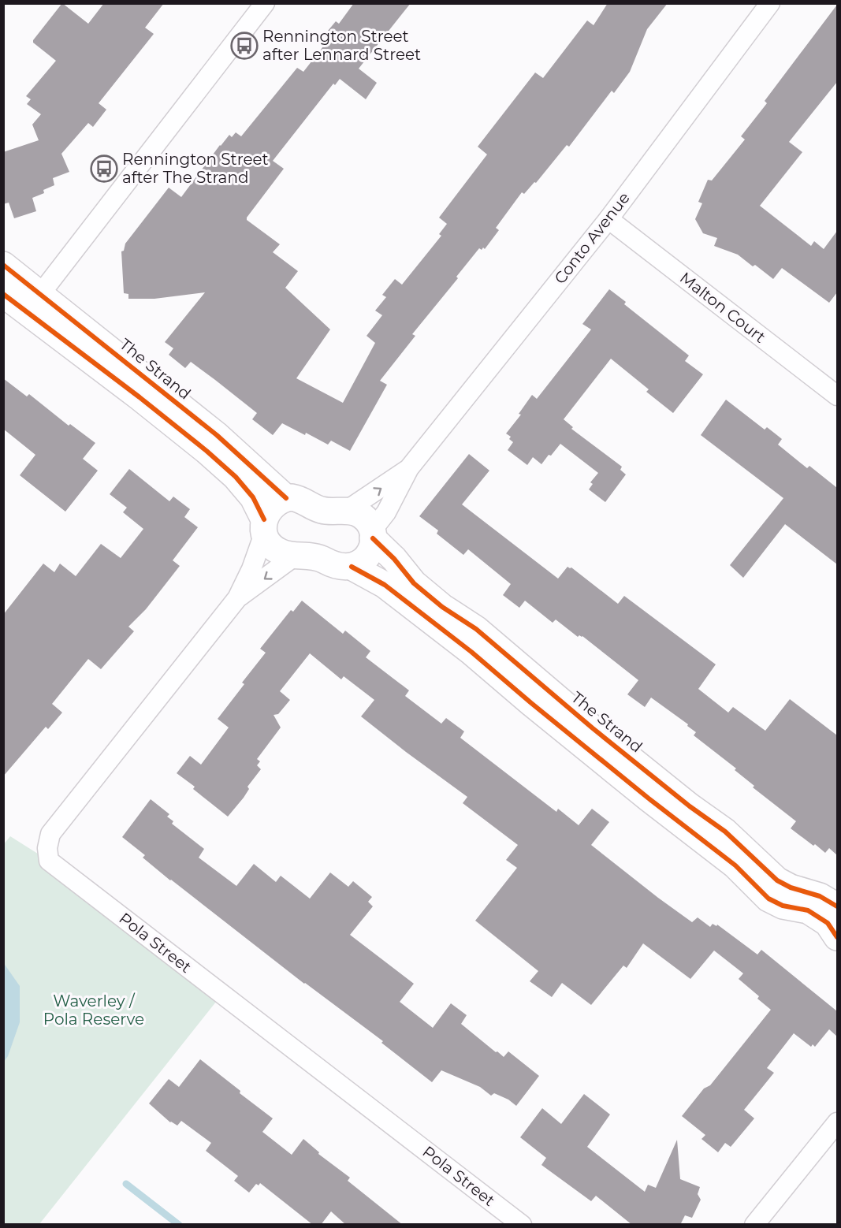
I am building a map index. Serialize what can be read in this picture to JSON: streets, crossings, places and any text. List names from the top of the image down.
{
  "streets": {
    "street": [
      "Conto Avenue",
      "Malton Court",
      "The Strand",
      "Pola Street"
    ]
  },
  "crossings": [
    ["Conto Avenue", "Malton Court"],
    ["Conto Avenue", "The Strand"],
    ["The Strand", "Pola Street"]
  ],
  "parks": ["Waverley / Pola Reserve"],
  "places": {
    "bus stop": ["Rennington Street after Lennard Street", "Rennington Street after The Strand"]
  }
}
